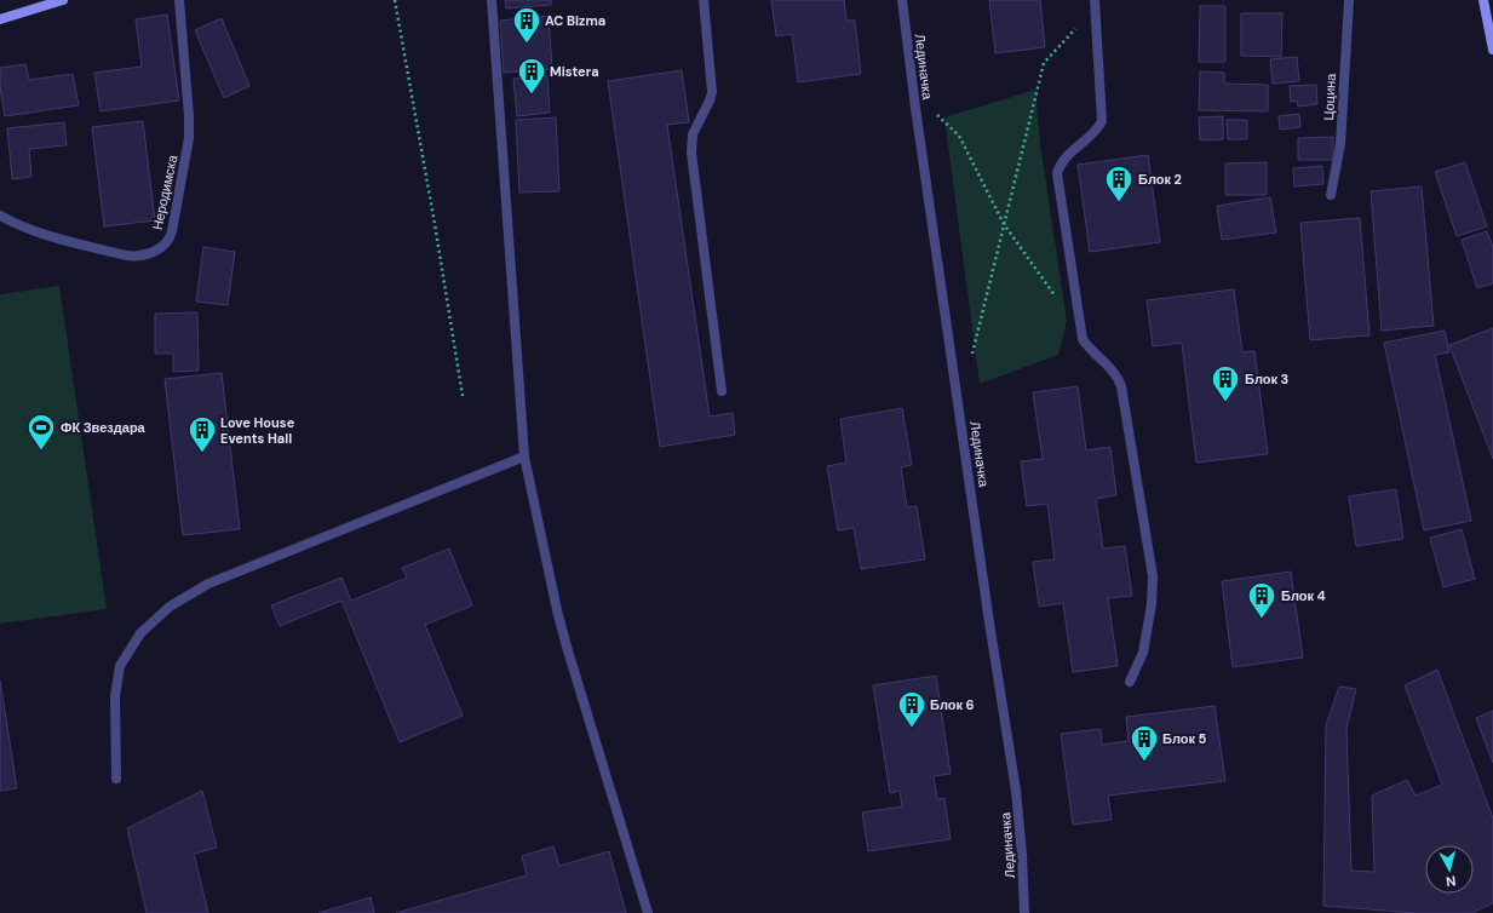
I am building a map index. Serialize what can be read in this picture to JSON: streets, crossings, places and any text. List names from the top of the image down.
{
  "streets": {
    "street": ["Лединачка", "Цоцина", "Неродимска"]
  },
  "places": {
    "building": [
      "AC Bizma",
      "Mistera",
      "Блок 2",
      "Блок 3",
      "Love House Events Hall",
      "Блок 4",
      "Блок 6",
      "Блок 5"
    ],
    "sports": ["ФК Звездара"]
  },
  "north": "bottom"
}
